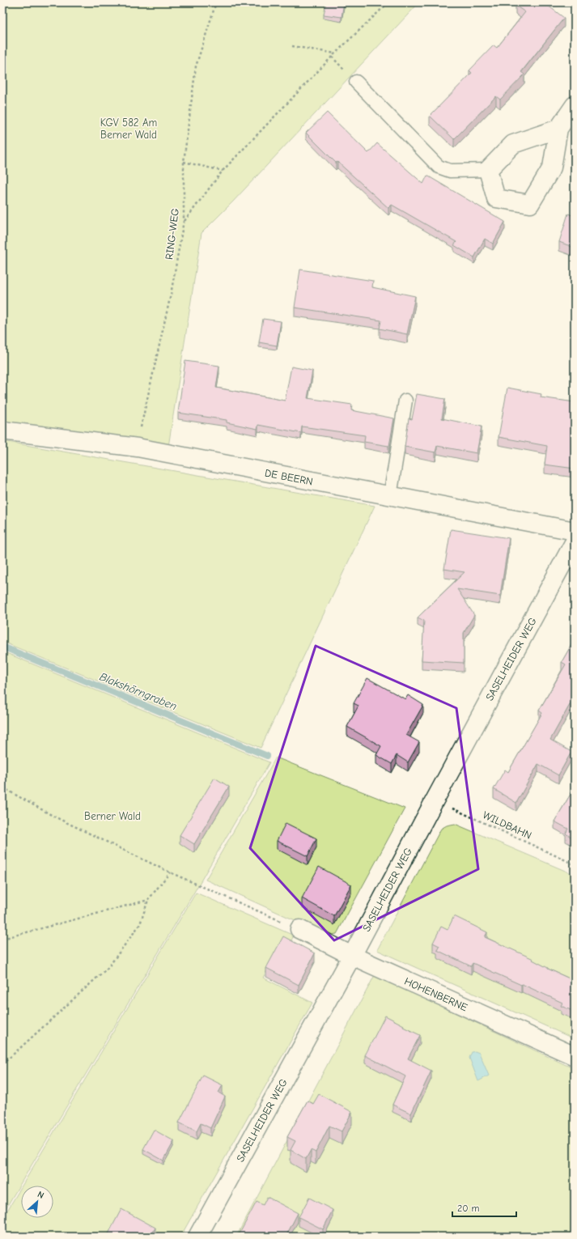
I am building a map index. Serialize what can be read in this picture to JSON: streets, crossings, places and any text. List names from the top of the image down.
{
  "streets": {
    "street": ["DE BEERN", "SASELHEIDER WEG", "HOHENBERNE"],
    "path": ["RING-WEG", "WILDBAHN"]
  },
  "crossings": [
    ["RING-WEG", "DE BEERN"],
    ["SASELHEIDER WEG", "WILDBAHN"],
    ["SASELHEIDER WEG", "HOHENBERNE"]
  ],
  "water": ["Blakshörngraben"],
  "parks": ["KGV 582 Am Berner Wald", "Berner Wald"],
  "scale_bar": "20 m",
  "north": "top right"
}
